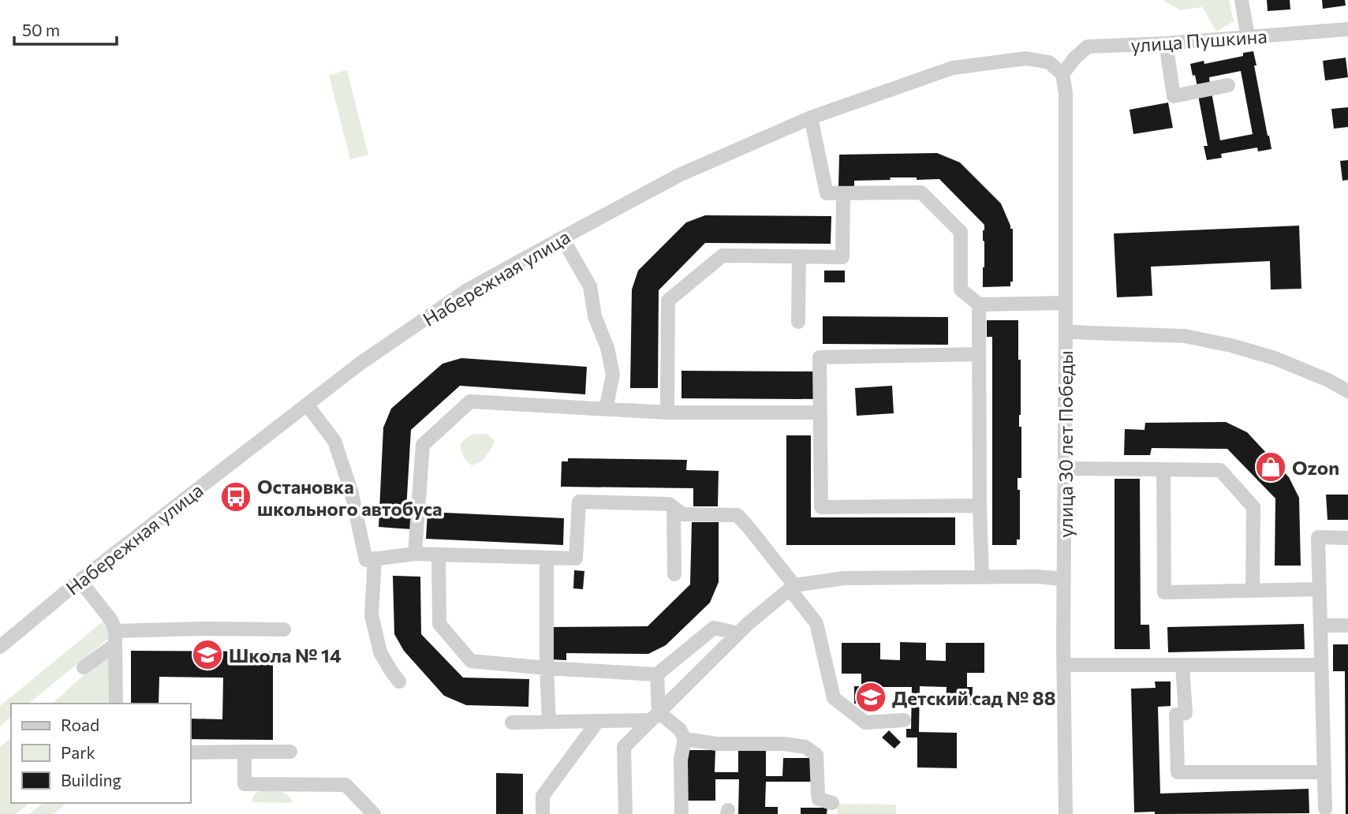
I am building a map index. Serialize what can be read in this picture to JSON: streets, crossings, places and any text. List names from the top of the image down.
{
  "streets": {
    "street": ["улица Пушкина", "Набережная улица", "улица 30 лет Победы"]
  },
  "crossings": [
    ["улица Пушкина", "Набережная улица"],
    ["улица Пушкина", "улица 30 лет Победы"],
    ["Набережная улица", "улица 30 лет Победы"]
  ],
  "places": {
    "shop": ["Ozon"],
    "bus stop": ["Остановка школьного автобуса"],
    "school or university": ["Школа № 14", "Детский сад № 88"]
  },
  "legend": ["Road", "Park", "Building"],
  "scale_bar": "50 m"
}
